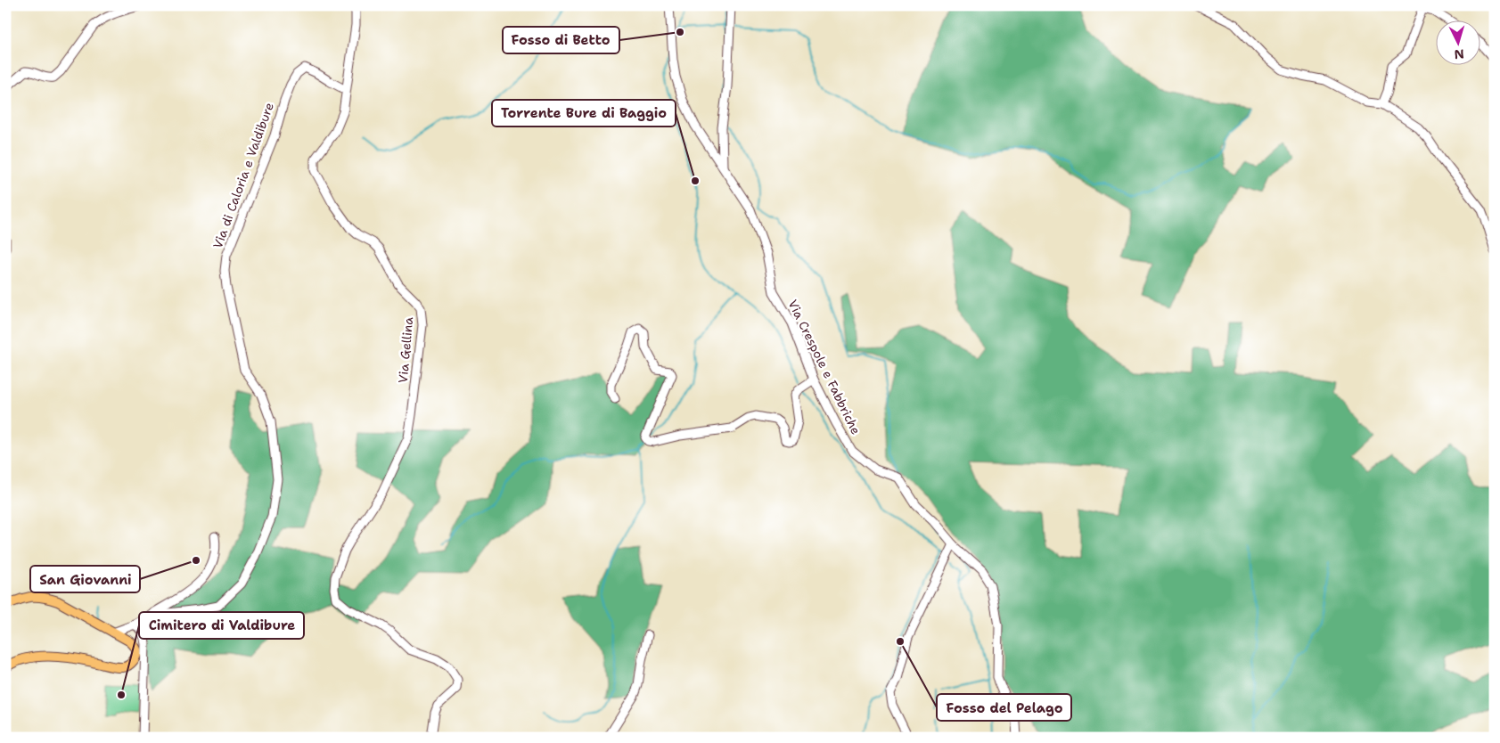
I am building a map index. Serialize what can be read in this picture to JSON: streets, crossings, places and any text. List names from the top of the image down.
{
  "streets": {
    "street": ["Via di Caloria e Valdibure", "Via Gellina", "Via Crespole e Fabbriche"]
  },
  "crossings": [
    ["Via di Caloria e Valdibure", "Via Gellina"]
  ],
  "places": [
    "Fosso di Betto",
    "Torrente Bure di Baggio",
    "San Giovanni",
    "Fosso del Pelago",
    "Cimitero di Valdibure"
  ],
  "north": "bottom"
}
